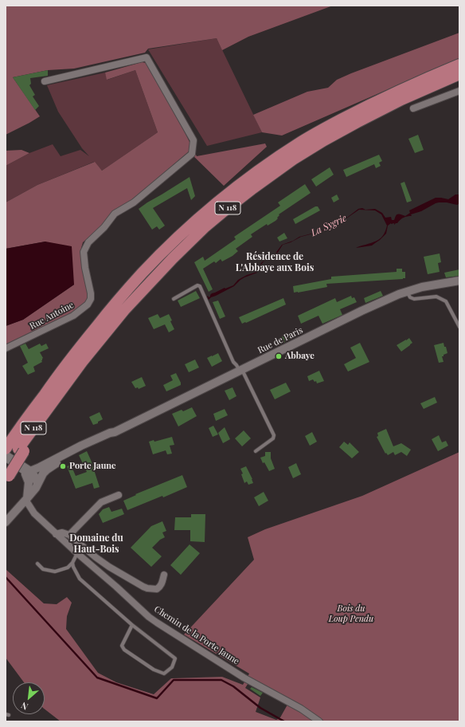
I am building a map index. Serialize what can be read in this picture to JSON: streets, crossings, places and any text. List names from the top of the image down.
{
  "streets": {
    "highway": ["N 118"],
    "street": ["Rue Antoine", "Rue de Paris", "Chemin de la Porte Jaune"]
  },
  "crossings": [
    ["Rue de Paris", "Chemin de la Porte Jaune"]
  ],
  "districts": ["Résidence de L'Abbaye aux Bois", "Domaine du Haut-Bois"],
  "water": ["La Sygrie"],
  "parks": ["Bois du Loup Pendu"],
  "places": ["Abbaye", "Porte Jaune"],
  "north": "bottom left"
}
